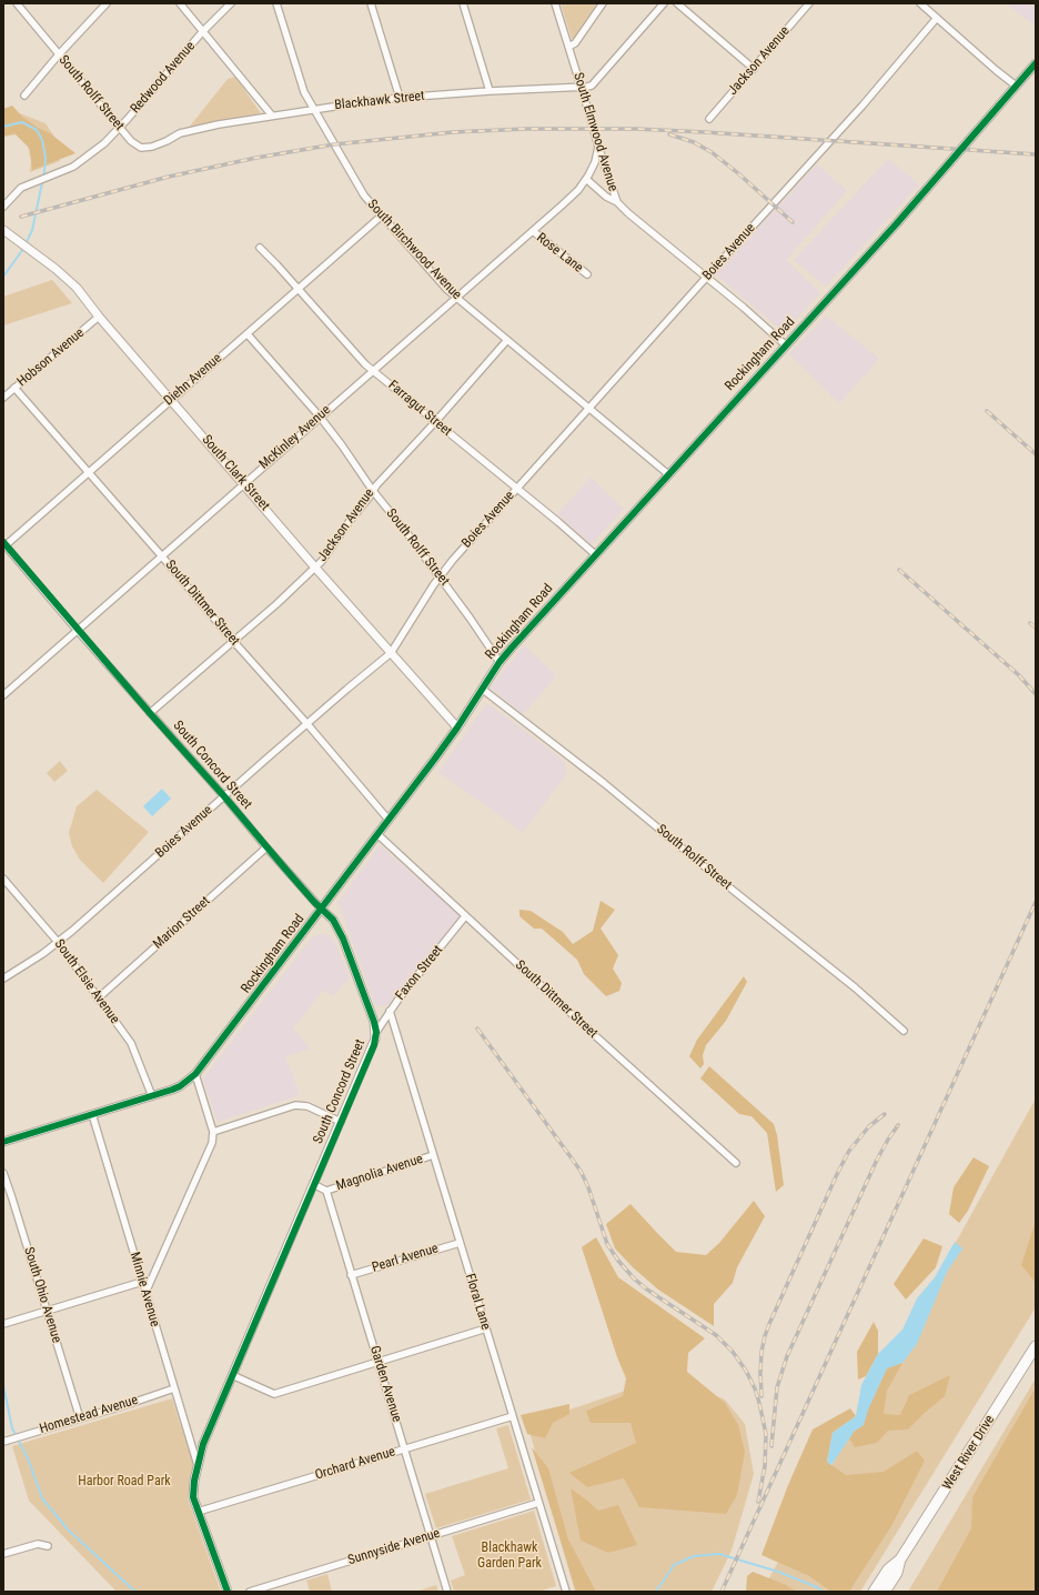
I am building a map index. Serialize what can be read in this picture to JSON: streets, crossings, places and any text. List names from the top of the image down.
{
  "streets": {
    "main road": ["West River Drive"],
    "street": [
      "Jackson Avenue",
      "Redwood Avenue",
      "South Rolff Street",
      "Blackhawk Street",
      "South Elmwood Avenue",
      "South Birchwood Avenue",
      "Boies Avenue",
      "Rose Lane",
      "Rockingham Road",
      "Hobson Avenue",
      "Diehn Avenue",
      "Farragut Street",
      "McKinley Avenue",
      "South Clark Street",
      "South Dittmer Street",
      "South Concord Street",
      "Marion Street",
      "Faxon Street",
      "South Elsie Avenue",
      "Magnolia Avenue",
      "Pearl Avenue",
      "Minnie Avenue",
      "South Ohio Avenue",
      "Floral Lane",
      "Garden Avenue",
      "Homestead Avenue",
      "Orchard Avenue",
      "Sunnyside Avenue"
    ]
  },
  "crossings": [
    ["Jackson Avenue", "South Rolff Street"],
    ["Jackson Avenue", "South Birchwood Avenue"],
    ["Jackson Avenue", "Farragut Street"],
    ["Jackson Avenue", "South Clark Street"],
    ["Jackson Avenue", "South Dittmer Street"],
    ["Jackson Avenue", "South Concord Street"],
    ["Redwood Avenue", "South Rolff Street"],
    ["South Rolff Street", "Blackhawk Street"],
    ["South Rolff Street", "Boies Avenue"],
    ["South Rolff Street", "Rockingham Road"],
    ["South Rolff Street", "Diehn Avenue"],
    ["South Rolff Street", "McKinley Avenue"],
    ["Blackhawk Street", "South Elmwood Avenue"],
    ["Blackhawk Street", "South Birchwood Avenue"],
    ["South Elmwood Avenue", "Boies Avenue"],
    ["South Elmwood Avenue", "Rockingham Road"],
    ["South Elmwood Avenue", "McKinley Avenue"],
    ["South Birchwood Avenue", "Boies Avenue"],
    ["South Birchwood Avenue", "Rockingham Road"],
    ["South Birchwood Avenue", "Diehn Avenue"],
    ["South Birchwood Avenue", "McKinley Avenue"],
    ["Boies Avenue", "Farragut Street"],
    ["Boies Avenue", "South Clark Street"],
    ["Boies Avenue", "South Dittmer Street"],
    ["Boies Avenue", "South Concord Street"],
    ["Boies Avenue", "South Elsie Avenue"],
    ["Rose Lane", "McKinley Avenue"],
    ["Rockingham Road", "Farragut Street"],
    ["Rockingham Road", "South Clark Street"],
    ["Rockingham Road", "South Dittmer Street"],
    ["Rockingham Road", "South Concord Street"],
    ["Rockingham Road", "South Elsie Avenue"],
    ["Rockingham Road", "Minnie Avenue"],
    ["Hobson Avenue", "South Clark Street"],
    ["Hobson Avenue", "South Dittmer Street"],
    ["Diehn Avenue", "Farragut Street"],
    ["Diehn Avenue", "South Clark Street"],
    ["Diehn Avenue", "South Dittmer Street"],
    ["Diehn Avenue", "South Concord Street"],
    ["Farragut Street", "McKinley Avenue"],
    ["McKinley Avenue", "South Clark Street"],
    ["McKinley Avenue", "South Dittmer Street"],
    ["McKinley Avenue", "South Concord Street"],
    ["South Dittmer Street", "Faxon Street"],
    ["South Concord Street", "Marion Street"],
    ["South Concord Street", "Faxon Street"],
    ["South Concord Street", "Minnie Avenue"],
    ["South Concord Street", "Orchard Avenue"],
    ["Marion Street", "South Elsie Avenue"],
    ["Faxon Street", "Floral Lane"],
    ["Magnolia Avenue", "Floral Lane"],
    ["Magnolia Avenue", "Garden Avenue"],
    ["Pearl Avenue", "Floral Lane"],
    ["Pearl Avenue", "Garden Avenue"],
    ["Minnie Avenue", "Homestead Avenue"],
    ["South Ohio Avenue", "Homestead Avenue"],
    ["Floral Lane", "Orchard Avenue"],
    ["Floral Lane", "Sunnyside Avenue"],
    ["Garden Avenue", "Orchard Avenue"],
    ["Garden Avenue", "Sunnyside Avenue"]
  ],
  "parks": ["Harbor Road Park", "Blackhawk Garden Park"]
}
